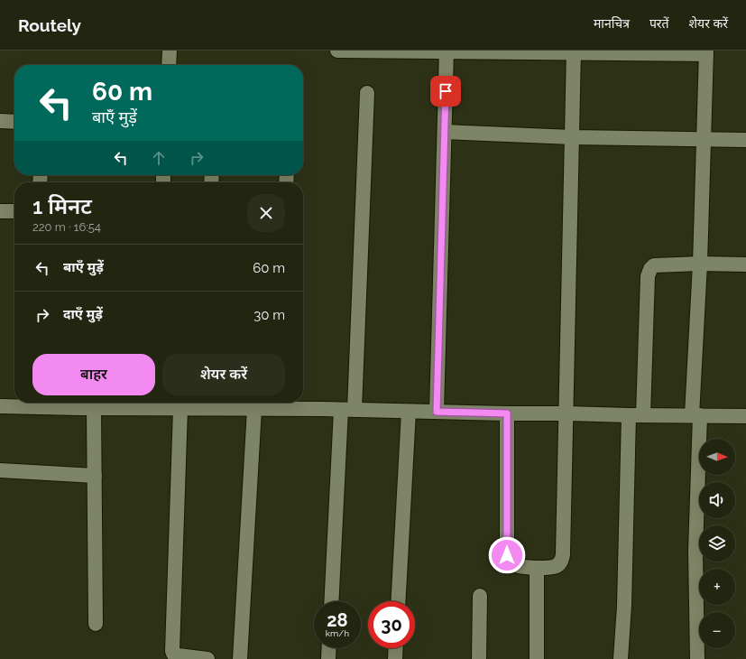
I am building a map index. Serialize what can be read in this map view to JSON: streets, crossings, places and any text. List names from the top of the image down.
{
  "north": "right",
  "page": {
    "header": "Routely",
    "nav": ["मानचित्र", "परतें", "शेयर करें"],
    "turn": ["60 m", "बाएँ मुड़ें"],
    "heading": ["1 मिनट", "220 m · 16:54"],
    "list": [
      {
        "name": "बाएँ मुड़ें",
        "value": "60 m"
      },
      {
        "name": "दाएँ मुड़ें",
        "value": "30 m"
      }
    ],
    "buttons": ["बाहर", "शेयर करें"],
    "map_buttons": ["+", "−"],
    "speed": "28 km/h",
    "limit": "30"
  }
}
